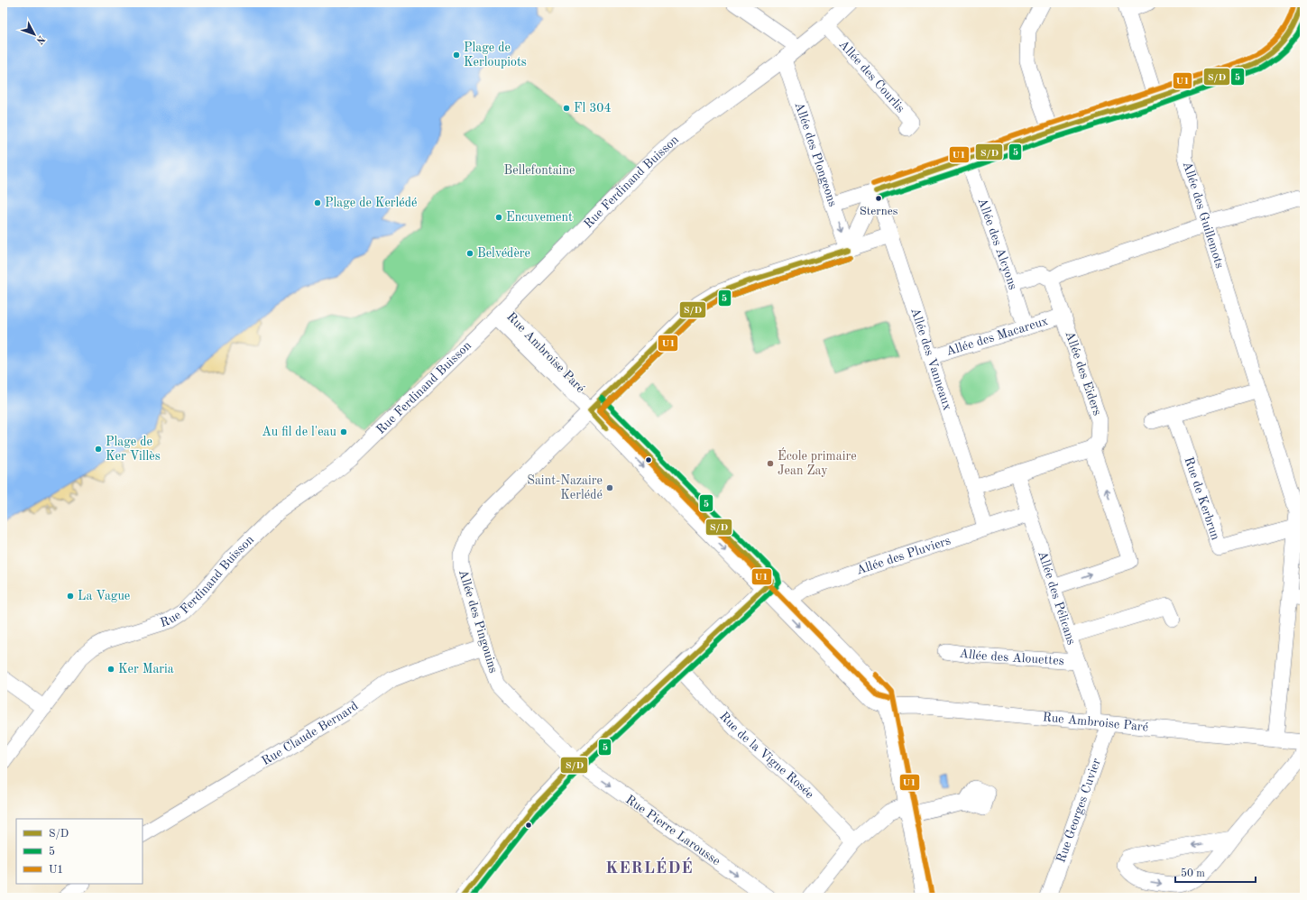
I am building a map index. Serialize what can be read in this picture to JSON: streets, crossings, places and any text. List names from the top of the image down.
{
  "streets": {
    "street": [
      "Allée des Courlis",
      "Allée des Plongeons",
      "Rue Ferdinand Buisson",
      "Allée des Guillemots",
      "Allée des Alcyons",
      "Allée des Macareux",
      "Rue Ambroise Paré",
      "Allée des Vanneaux",
      "Allée des Eiders",
      "Rue de Kerbrun",
      "Allée des Pluviers",
      "Allée des Pélicans",
      "Allée des Pingouins",
      "Allée des Alouettes",
      "Rue Claude Bernard",
      "Rue de la Vigne Rosée",
      "Rue Georges Cuvier",
      "Rue Pierre Larousse"
    ]
  },
  "crossings": [
    ["Allée des Courlis", "Rue Ferdinand Buisson"],
    ["Allée des Plongeons", "Rue Ferdinand Buisson"],
    ["Allée des Plongeons", "Allée des Pingouins"],
    ["Rue Ferdinand Buisson", "Rue Ambroise Paré"],
    ["Allée des Alcyons", "Allée des Macareux"],
    ["Allée des Macareux", "Allée des Vanneaux"],
    ["Allée des Macareux", "Allée des Eiders"],
    ["Rue Ambroise Paré", "Allée des Pluviers"],
    ["Rue Ambroise Paré", "Allée des Pélicans"],
    ["Rue Ambroise Paré", "Allée des Pingouins"],
    ["Rue Ambroise Paré", "Rue Georges Cuvier"],
    ["Allée des Vanneaux", "Allée des Pluviers"],
    ["Allée des Vanneaux", "Allée des Pingouins"],
    ["Allée des Pluviers", "Allée des Pélicans"],
    ["Allée des Pélicans", "Allée des Alouettes"],
    ["Allée des Pingouins", "Rue Claude Bernard"],
    ["Allée des Pingouins", "Rue Pierre Larousse"]
  ],
  "one_way": ["Rue Pierre Larousse"],
  "districts": ["KERLÉDÉ"],
  "parks": ["Bellefontaine"],
  "places": [
    "Plage de Kerloupiots",
    "Fl 304",
    "Sternes",
    "Plage de Kerlédé",
    "Encuvement",
    "Belvédère",
    "Au fil de l'eau",
    "Plage de Ker Villès",
    "École primaire Jean Zay",
    "Saint-Nazaire Kerlédé",
    "La Vague",
    "Ker Maria"
  ],
  "lines": ["transit line S/D", "transit line U1", "transit line 5"],
  "legend": ["S/D", "5", "U1"],
  "scale_bar": "50 m",
  "north": "bottom right"
}
